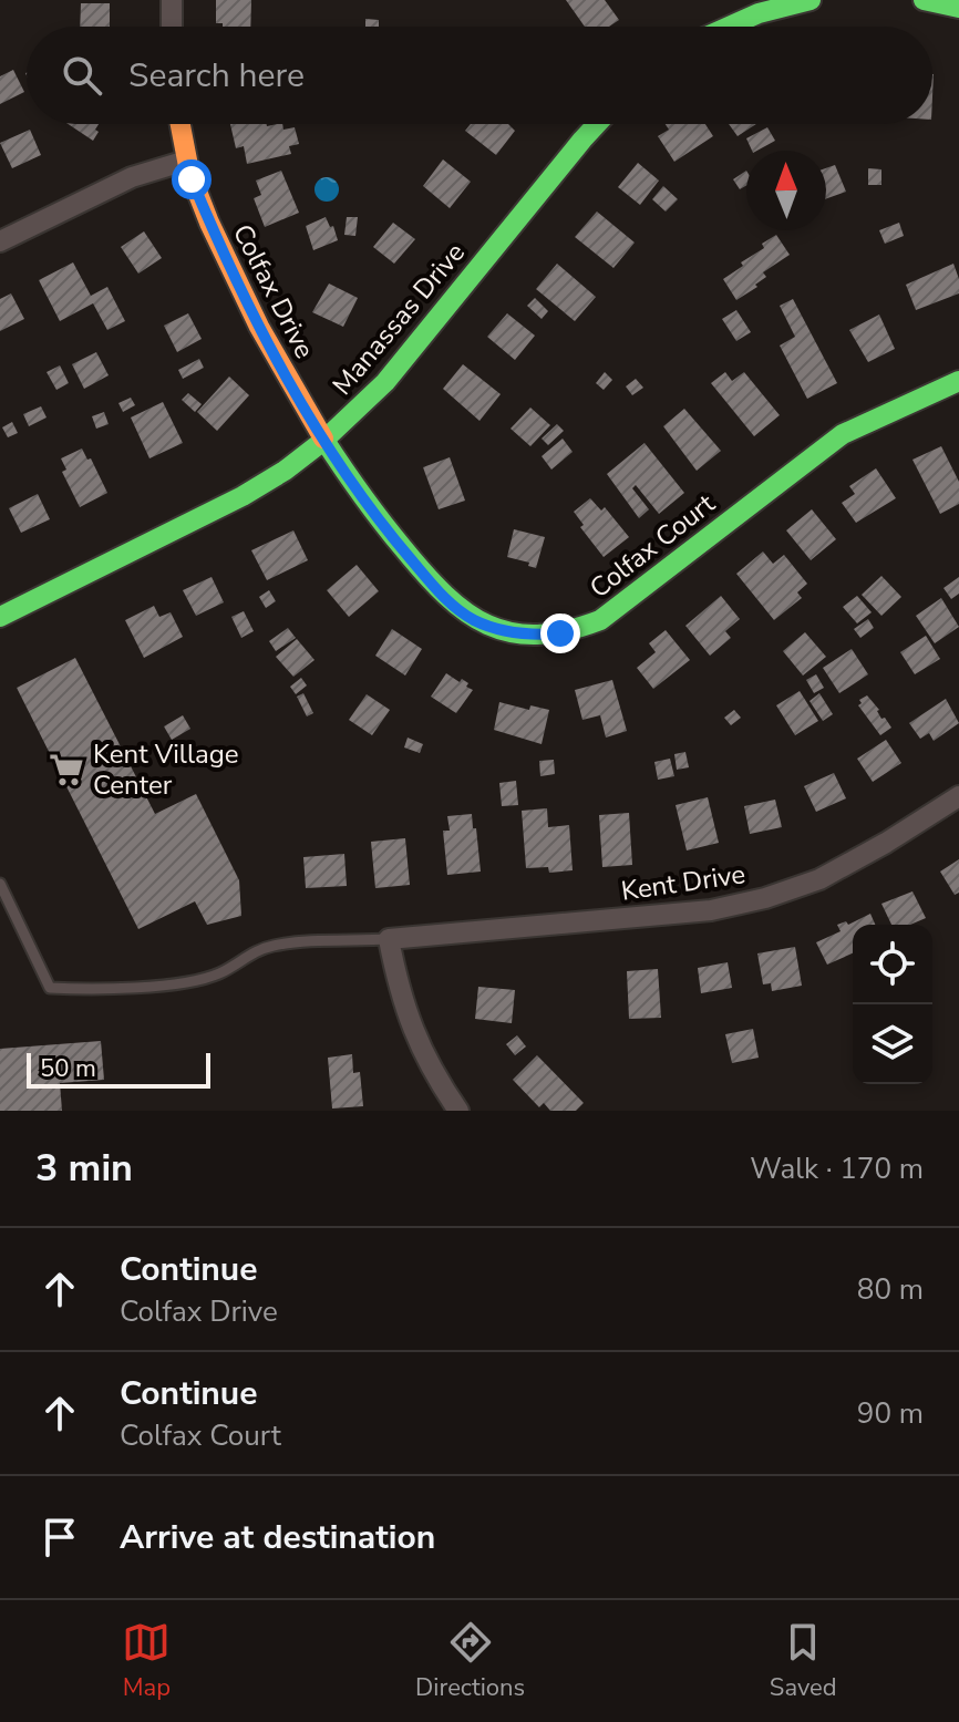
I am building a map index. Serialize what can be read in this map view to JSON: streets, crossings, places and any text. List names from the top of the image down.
{
  "streets": {
    "street": [
      "Colfax Drive",
      "Manassas Drive",
      "Colfax Court",
      "Kent Drive"
    ]
  },
  "crossings": [
    ["Colfax Drive", "Manassas Drive"],
    ["Colfax Drive", "Colfax Court"],
    ["Manassas Drive", "Colfax Court"]
  ],
  "places": {
    "supermarket": ["Kent Village Center"]
  },
  "scale_bar": "50 m",
  "north": "top",
  "page": {
    "search": "Search here",
    "scale": "50 m",
    "heading": ["3 min", "Walk · 170 m"],
    "list": [
      ["Continue", "Colfax Drive", "80 m"],
      ["Continue", "Colfax Court", "90 m"],
      "Arrive at destination"
    ],
    "nav": ["Map", "Directions", "Saved"]
  }
}
